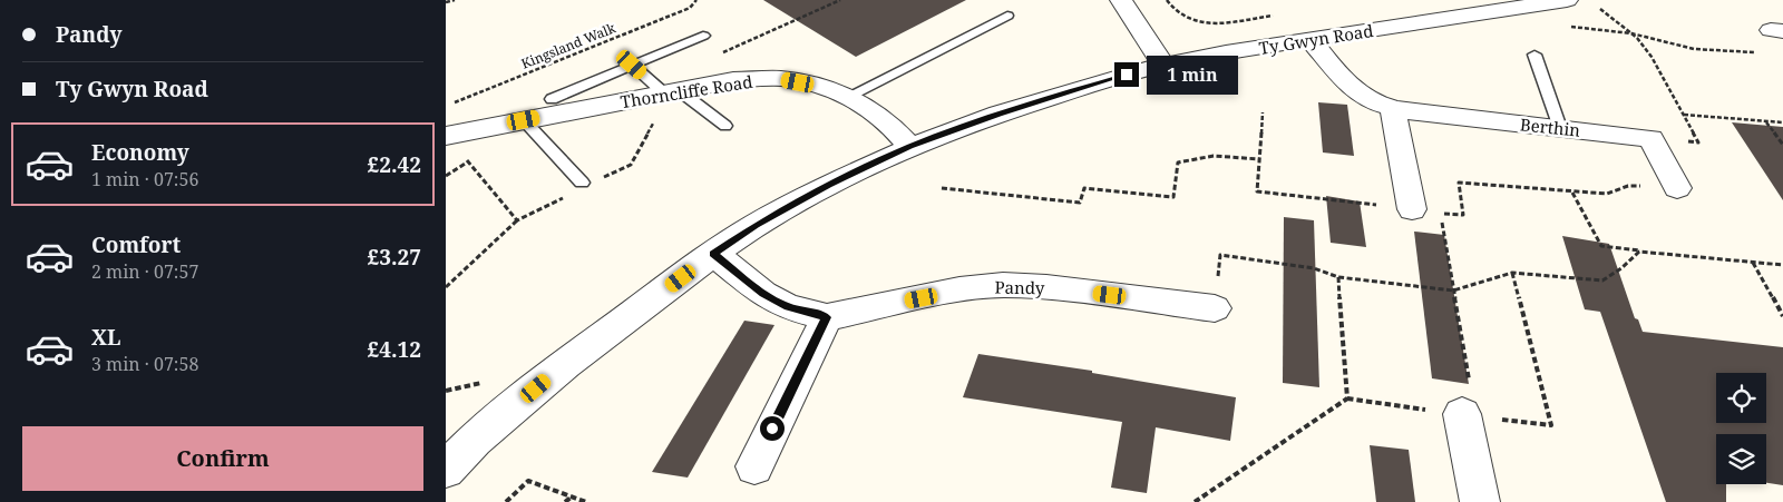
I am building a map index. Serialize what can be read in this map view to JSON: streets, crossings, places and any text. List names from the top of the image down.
{
  "streets": {
    "street": [
      "Ty Gwyn Road",
      "Thorncliffe Road",
      "Berthin",
      "Pandy"
    ],
    "path": ["Kingsland Walk"]
  },
  "crossings": [
    ["Ty Gwyn Road", "Thorncliffe Road"],
    ["Ty Gwyn Road", "Berthin"],
    ["Ty Gwyn Road", "Pandy"]
  ],
  "page": {
    "banner": ["Pandy", "Ty Gwyn Road"],
    "bubble": "1 min",
    "list": [
      {
        "name": "Economy",
        "note": "1 min · 07:56",
        "value": "£2.42"
      },
      {
        "name": "Comfort",
        "note": "2 min · 07:57",
        "value": "£3.27"
      },
      {
        "name": "XL",
        "note": "3 min · 07:58",
        "value": "£4.12"
      }
    ],
    "buttons": "Confirm"
  }
}
